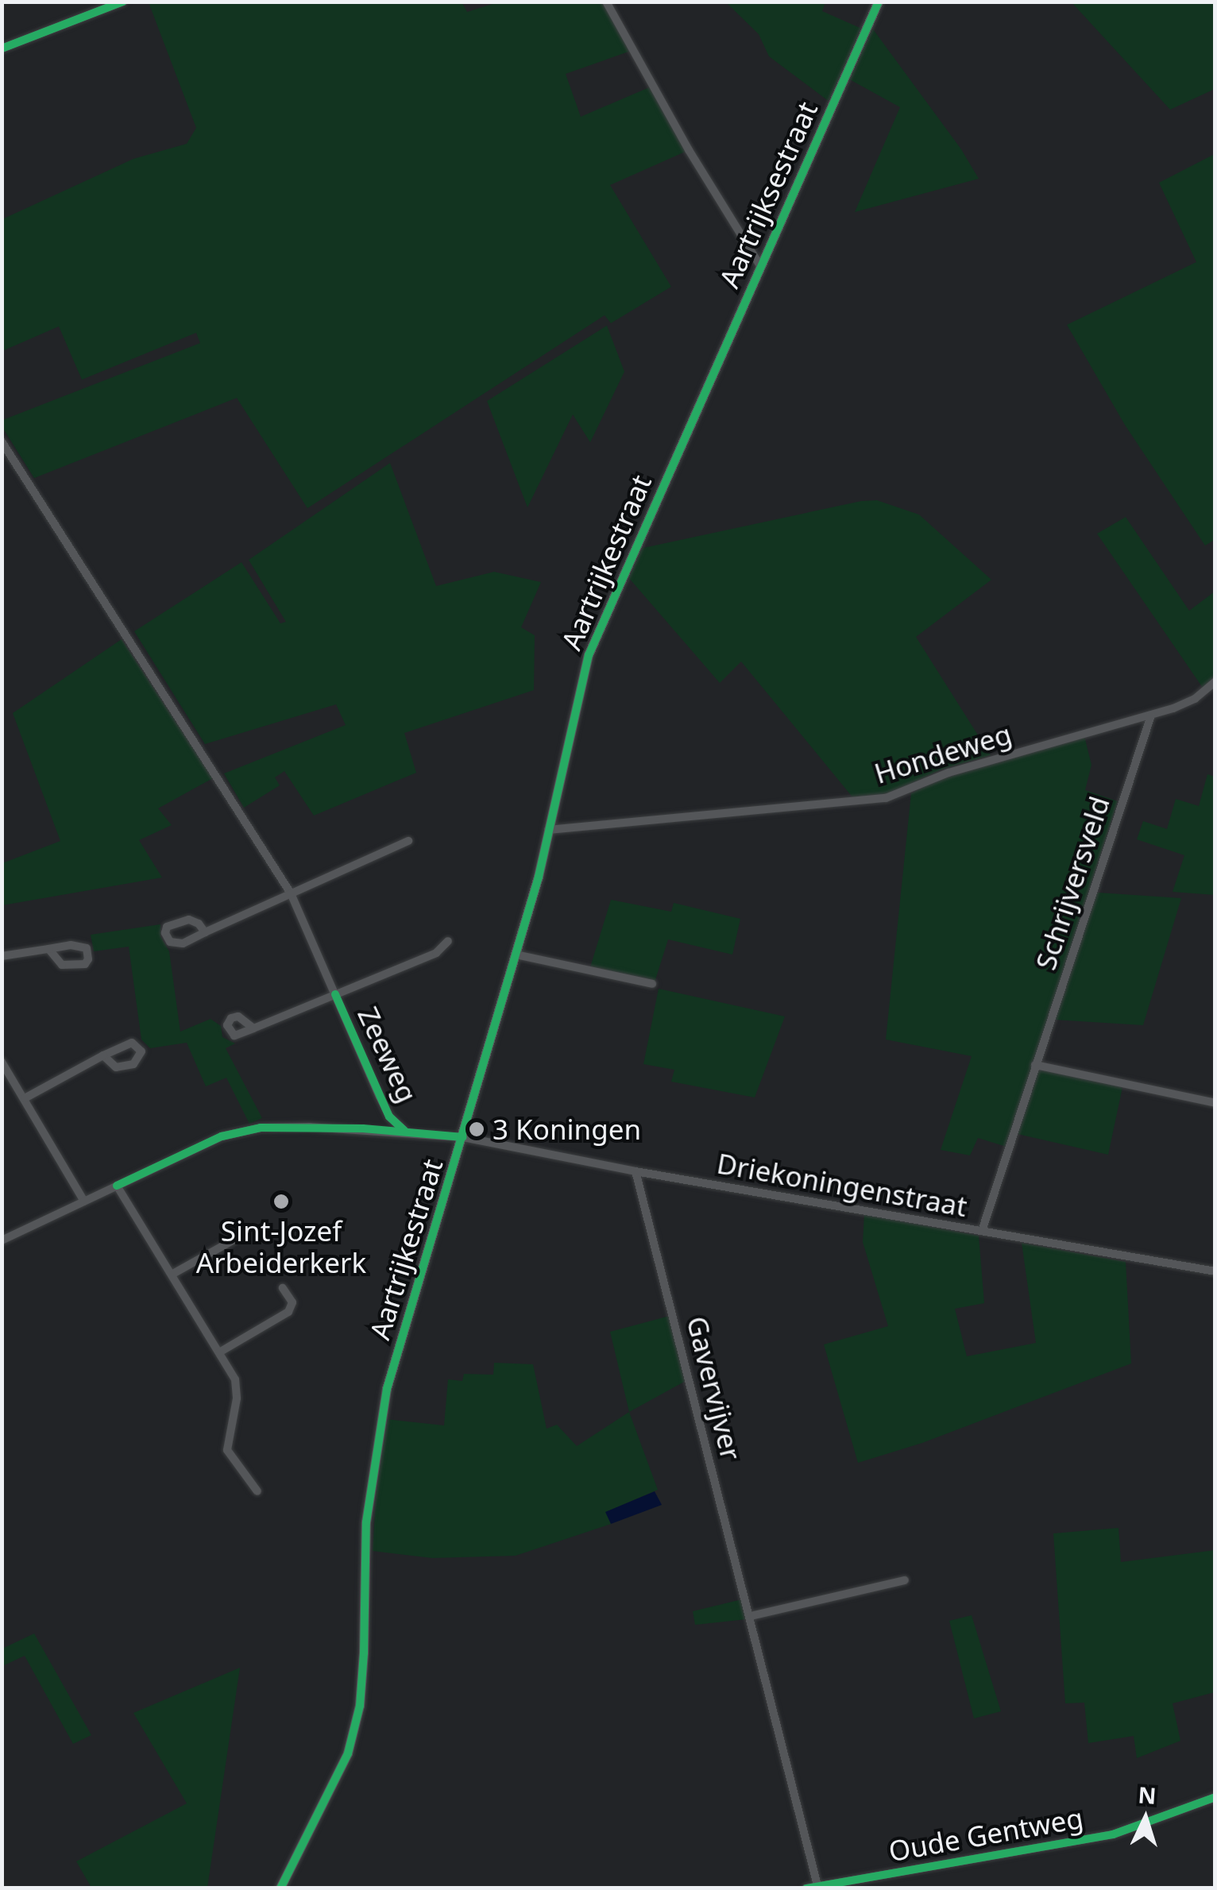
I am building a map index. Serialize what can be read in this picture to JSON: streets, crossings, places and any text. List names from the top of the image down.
{
  "streets": {
    "street": [
      "Aartrijksestraat",
      "Aartrijkestraat",
      "Hondeweg",
      "Schrijversveld",
      "Zeeweg",
      "Driekoningenstraat",
      "Gavervijver",
      "Oude Gentweg"
    ]
  },
  "crossings": [
    ["Aartrijksestraat", "Aartrijkestraat"],
    ["Aartrijkestraat", "Hondeweg"],
    ["Aartrijkestraat", "Driekoningenstraat"],
    ["Hondeweg", "Schrijversveld"],
    ["Schrijversveld", "Driekoningenstraat"],
    ["Zeeweg", "Driekoningenstraat"],
    ["Driekoningenstraat", "Gavervijver"],
    ["Gavervijver", "Oude Gentweg"]
  ],
  "places": ["3 Koningen", "Sint-Jozef Arbeiderkerk"],
  "north": "top"
}
